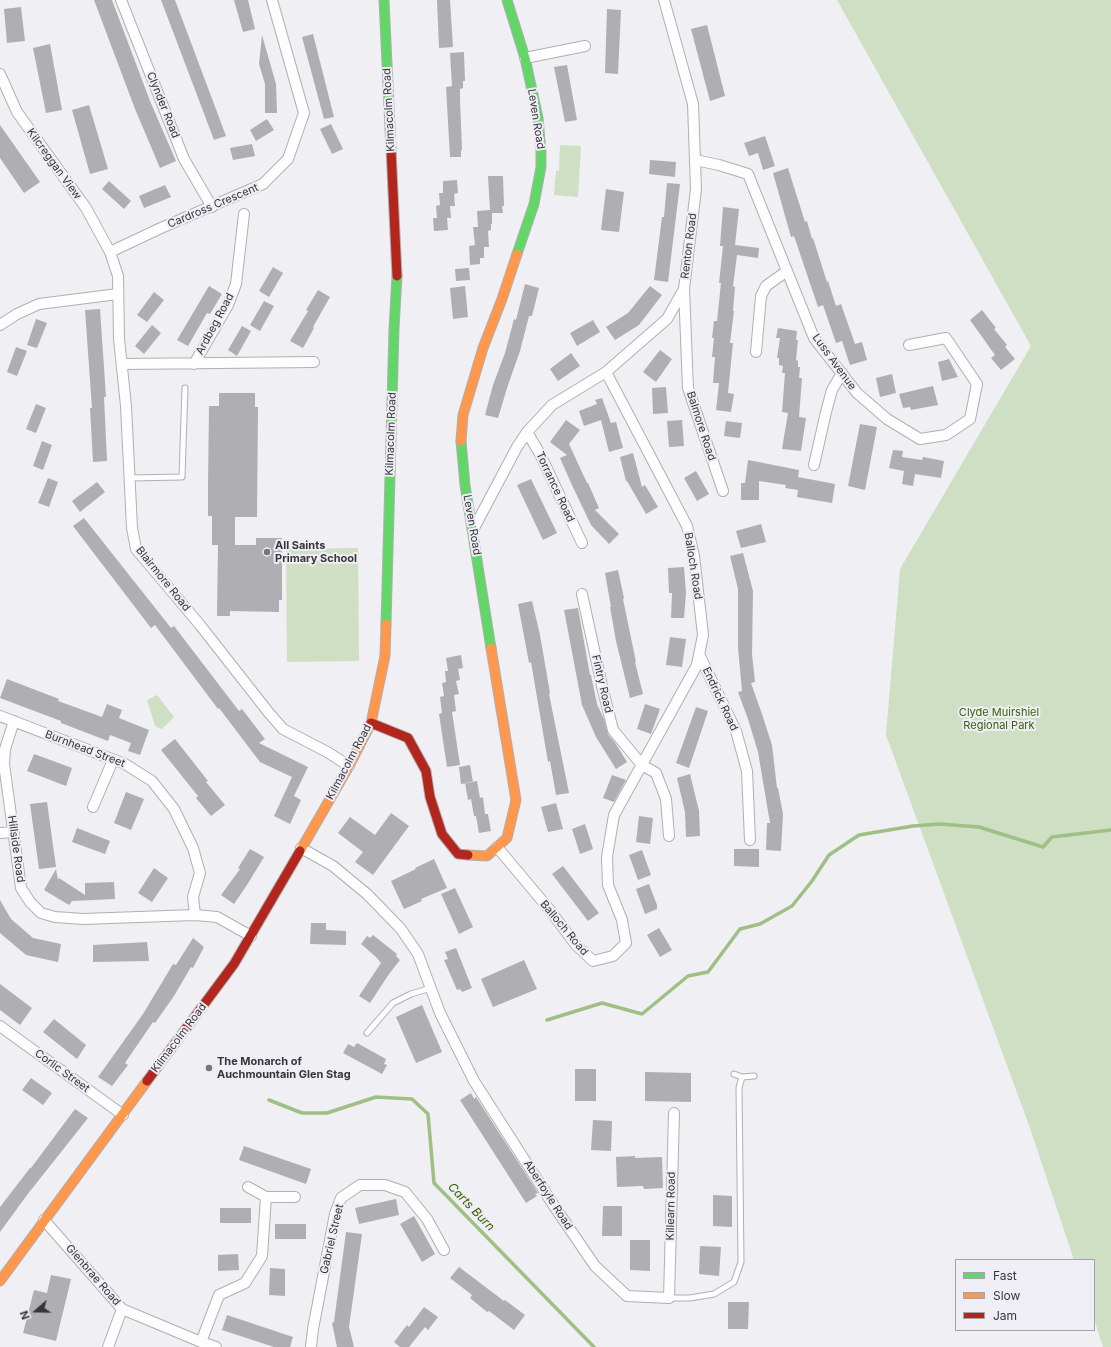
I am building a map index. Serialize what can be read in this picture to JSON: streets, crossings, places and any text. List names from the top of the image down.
{
  "streets": {
    "main road": ["Kilmacolm Road", "Leven Road"],
    "street": [
      "Clynder Road",
      "Kilcreggan View",
      "Cardross Crescent",
      "Renton Road",
      "Ardbeg Road",
      "Luss Avenue",
      "Balmore Road",
      "Torrance Road",
      "Balloch Road",
      "Blairmore Road",
      "Fintry Road",
      "Endrick Road",
      "Burnhead Street",
      "Hillside Road",
      "Corlic Street",
      "Aberfoyle Road",
      "Killearn Road",
      "Gabriel Street",
      "Glenbrae Road"
    ]
  },
  "crossings": [
    ["Clynder Road", "Cardross Crescent"],
    ["Kilmacolm Road", "Leven Road"],
    ["Kilmacolm Road", "Blairmore Road"],
    ["Kilmacolm Road", "Corlic Street"],
    ["Kilmacolm Road", "Aberfoyle Road"],
    ["Kilmacolm Road", "Glenbrae Road"],
    ["Leven Road", "Renton Road"],
    ["Leven Road", "Balloch Road"],
    ["Kilcreggan View", "Cardross Crescent"],
    ["Kilcreggan View", "Blairmore Road"],
    ["Cardross Crescent", "Blairmore Road"],
    ["Renton Road", "Luss Avenue"],
    ["Renton Road", "Balmore Road"],
    ["Renton Road", "Torrance Road"],
    ["Renton Road", "Balloch Road"],
    ["Ardbeg Road", "Blairmore Road"],
    ["Balloch Road", "Fintry Road"],
    ["Balloch Road", "Endrick Road"],
    ["Burnhead Street", "Hillside Road"],
    ["Aberfoyle Road", "Killearn Road"]
  ],
  "water": ["Carts Burn"],
  "parks": ["Clyde Muirshiel Regional Park"],
  "places": ["All Saints Primary School", "The Monarch of Auchmountain Glen Stag"],
  "legend": ["Fast", "Slow", "Jam"],
  "north": "left"
}
